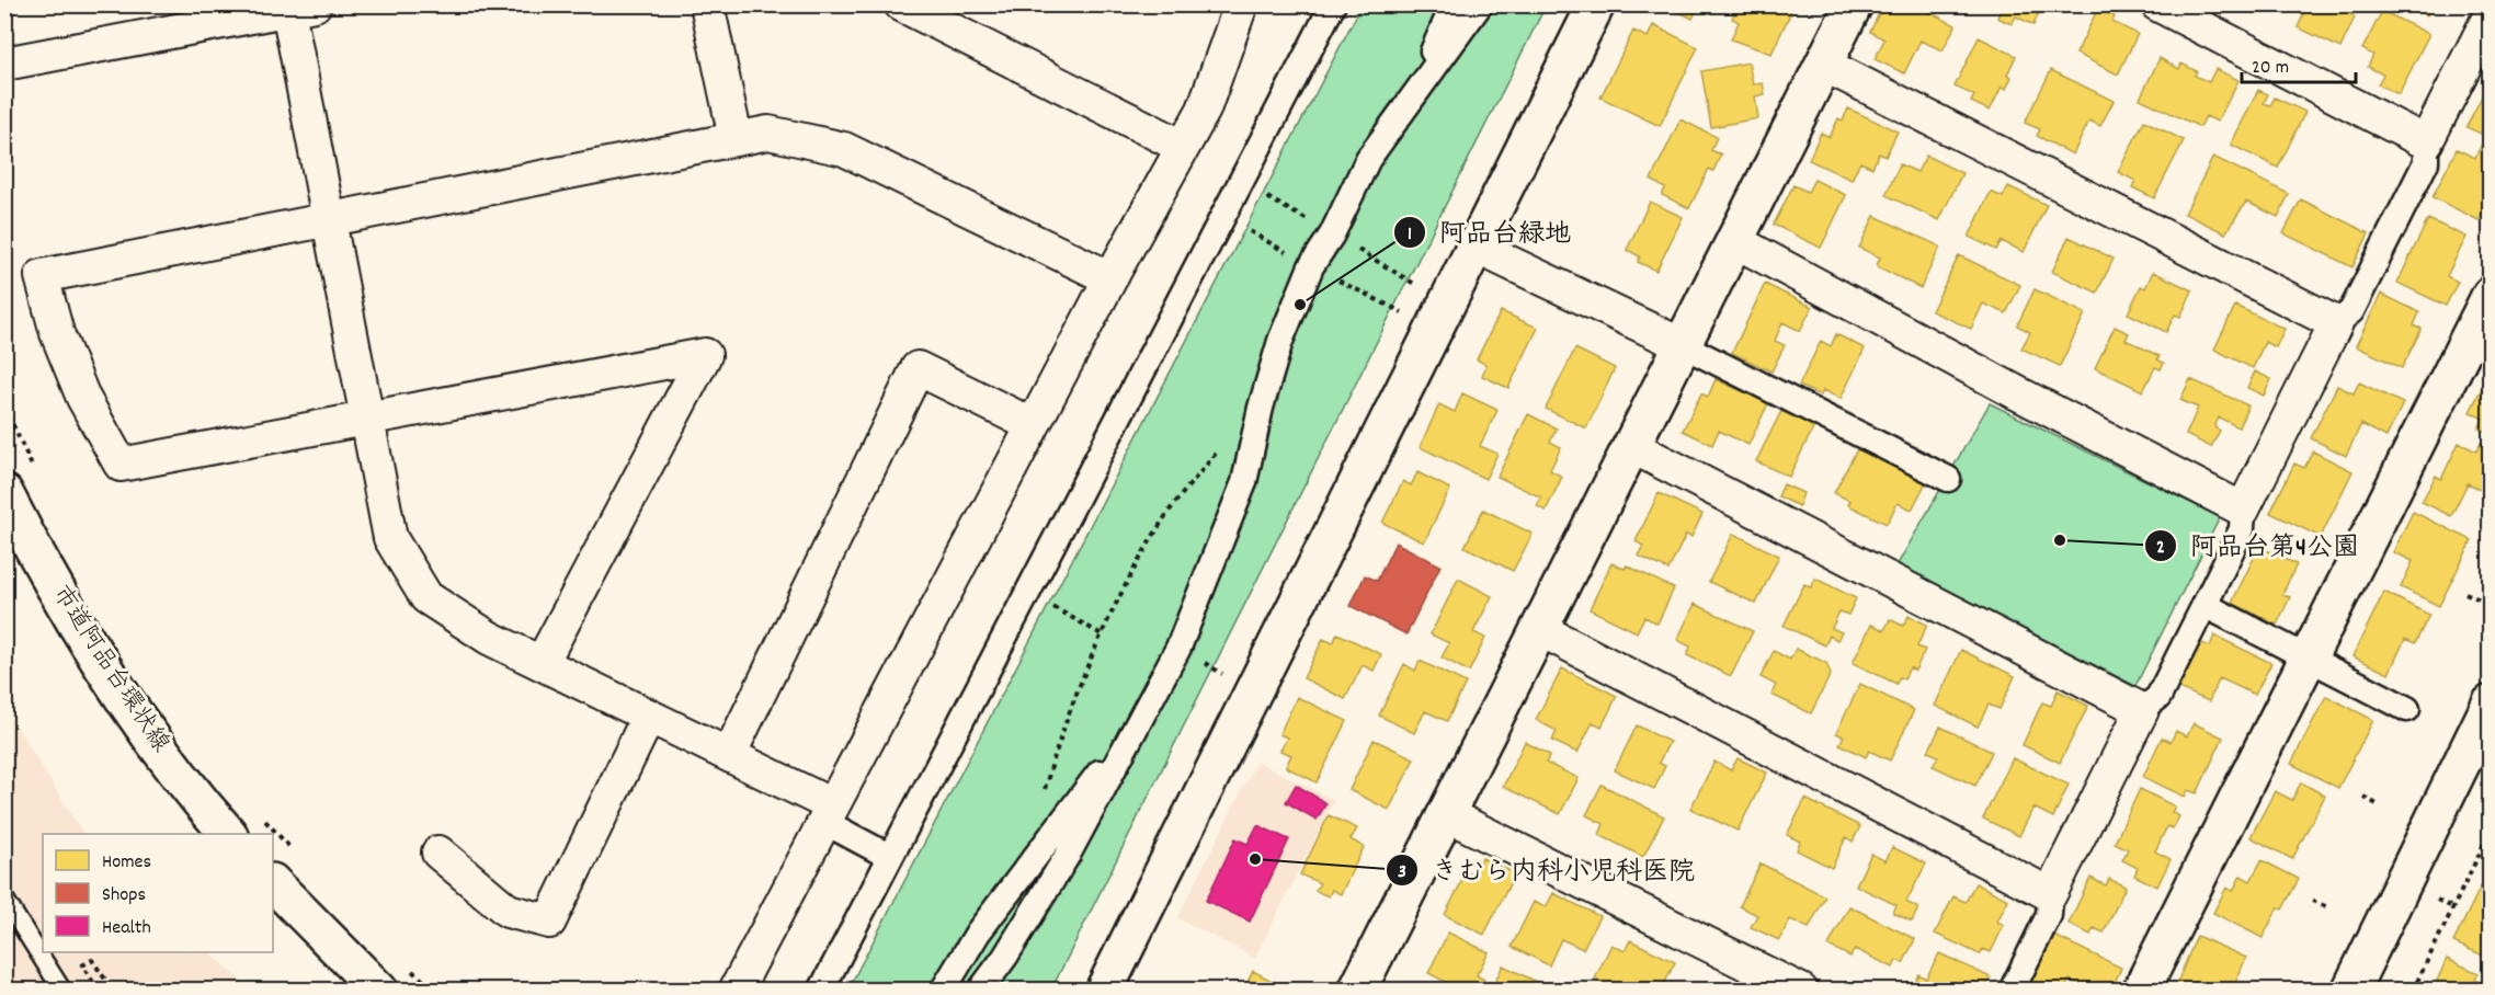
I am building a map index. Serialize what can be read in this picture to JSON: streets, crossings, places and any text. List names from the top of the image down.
{
  "streets": {
    "street": ["市道阿品台環状線"]
  },
  "places": ["阿品台緑地", "阿品台第4公園", "きむら内科小児科医院"],
  "legend": ["Homes", "Shops", "Health"],
  "scale_bar": "20 m"
}
